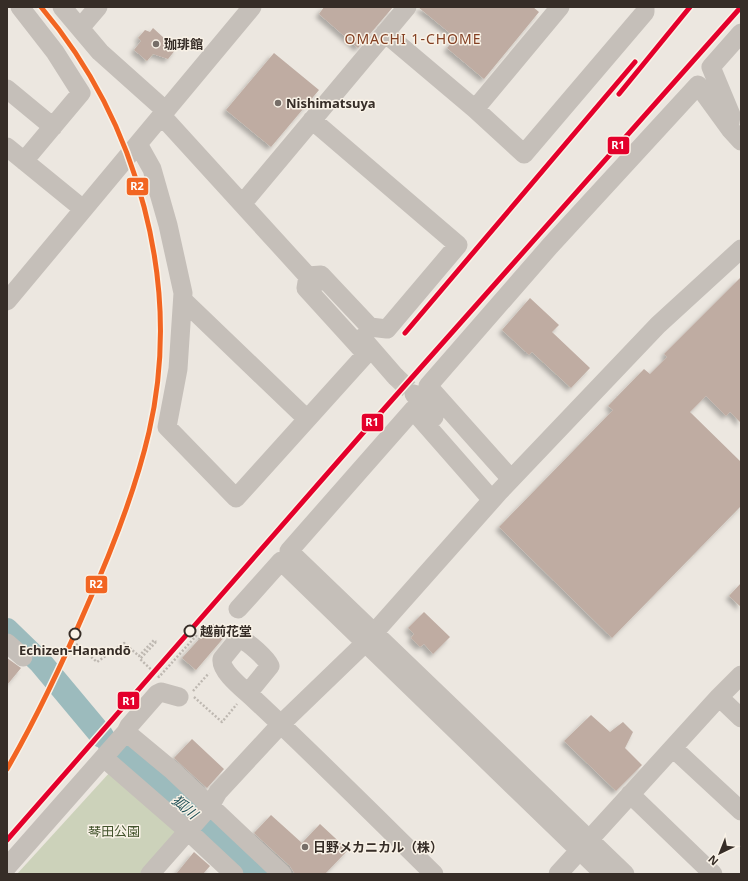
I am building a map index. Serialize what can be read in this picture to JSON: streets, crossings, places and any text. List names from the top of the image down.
{
  "districts": ["OMACHI 1-CHOME"],
  "water": ["狐川"],
  "parks": ["琴田公園"],
  "places": [
    "珈琲館",
    "Nishimatsuya",
    "越前花堂",
    "Echizen-Hanandō",
    "日野メカニカル（株）"
  ],
  "lines": ["transit line R1", "transit line R2"],
  "north": "bottom left"
}
